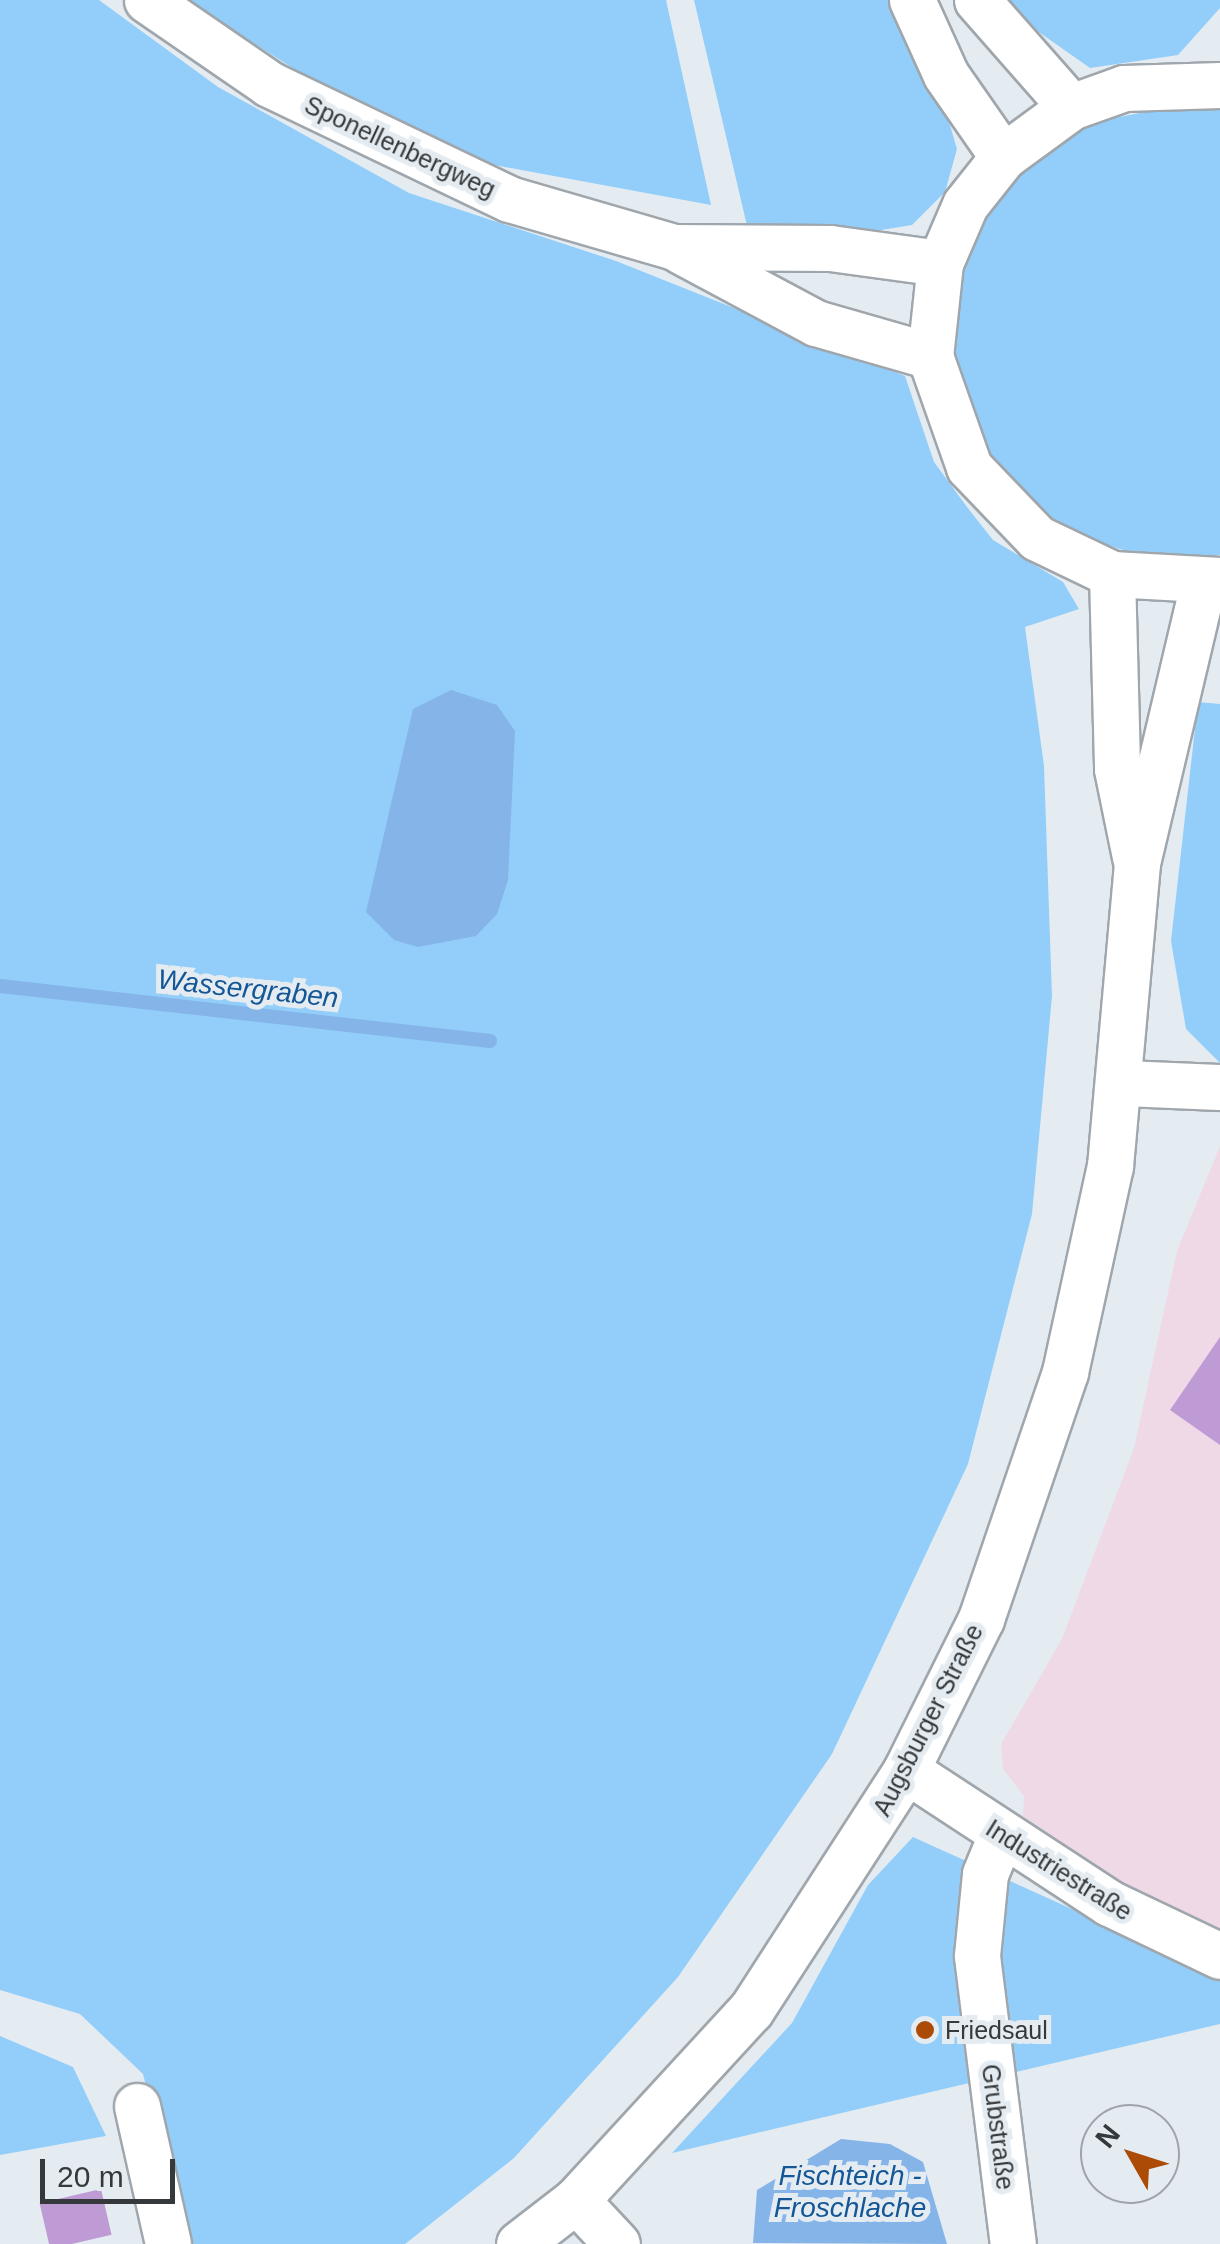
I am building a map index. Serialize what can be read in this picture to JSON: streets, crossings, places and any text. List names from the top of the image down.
{
  "streets": {
    "street": [
      "Sponellenbergweg",
      "Augsburger Straße",
      "Industriestraße",
      "Grubstraße"
    ]
  },
  "crossings": [
    ["Augsburger Straße", "Industriestraße"],
    ["Industriestraße", "Grubstraße"]
  ],
  "water": ["Wassergraben", "Fischteich - Froschlache"],
  "places": ["Friedsaul"],
  "scale_bar": "20 m",
  "north": "top left"
}
